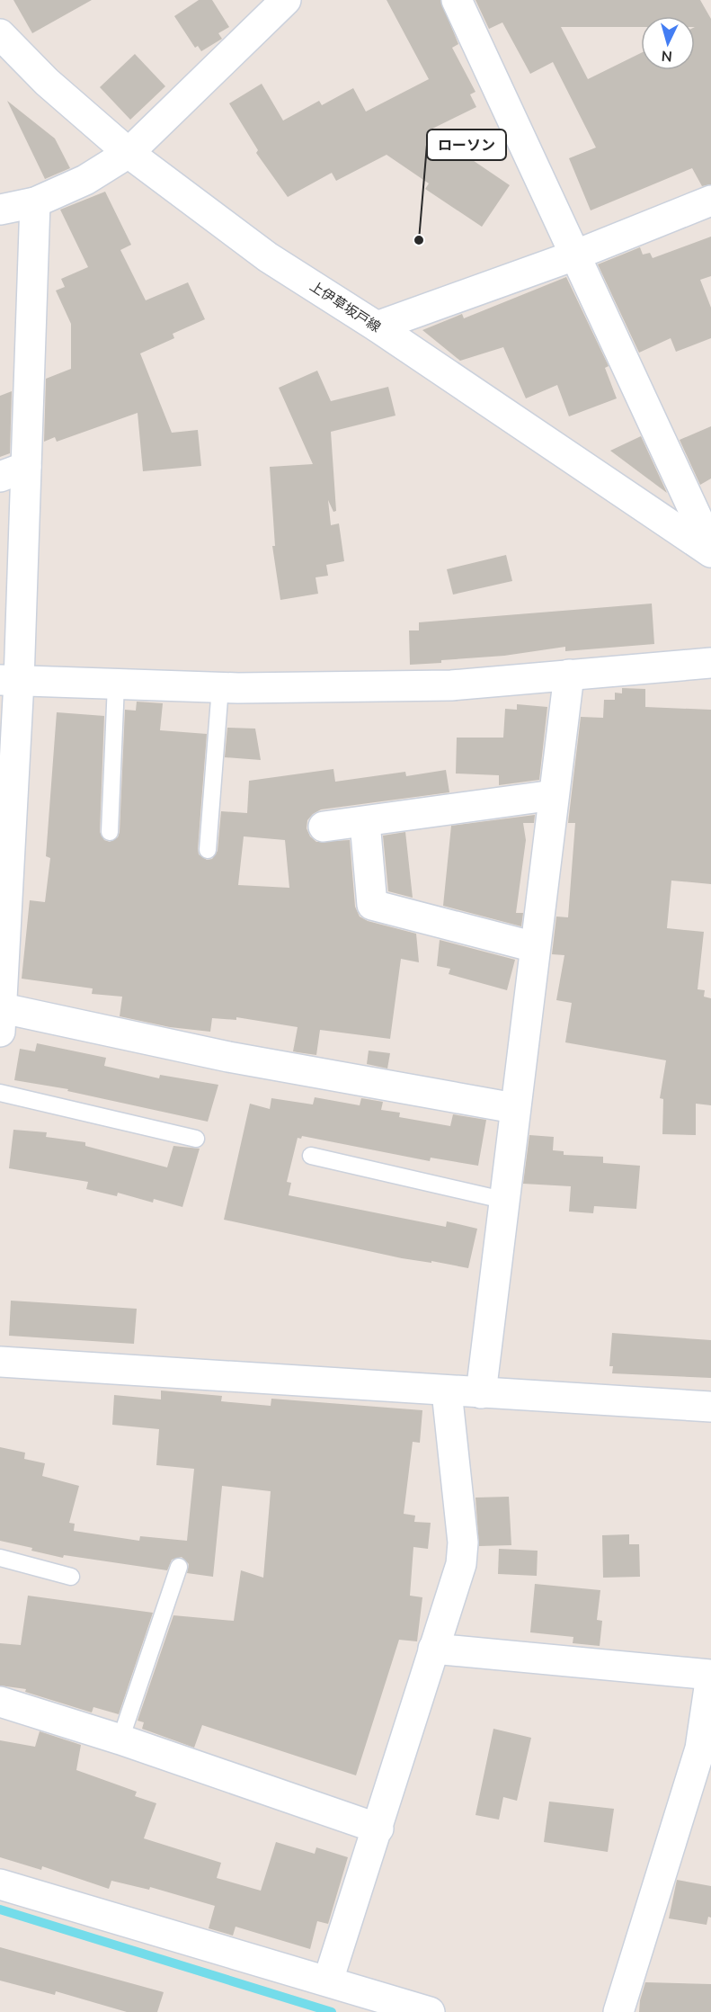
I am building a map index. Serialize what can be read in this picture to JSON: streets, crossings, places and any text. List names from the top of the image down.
{
  "streets": {
    "street": ["上伊草坂戸線"]
  },
  "places": ["ローソン"],
  "north": "bottom"
}
